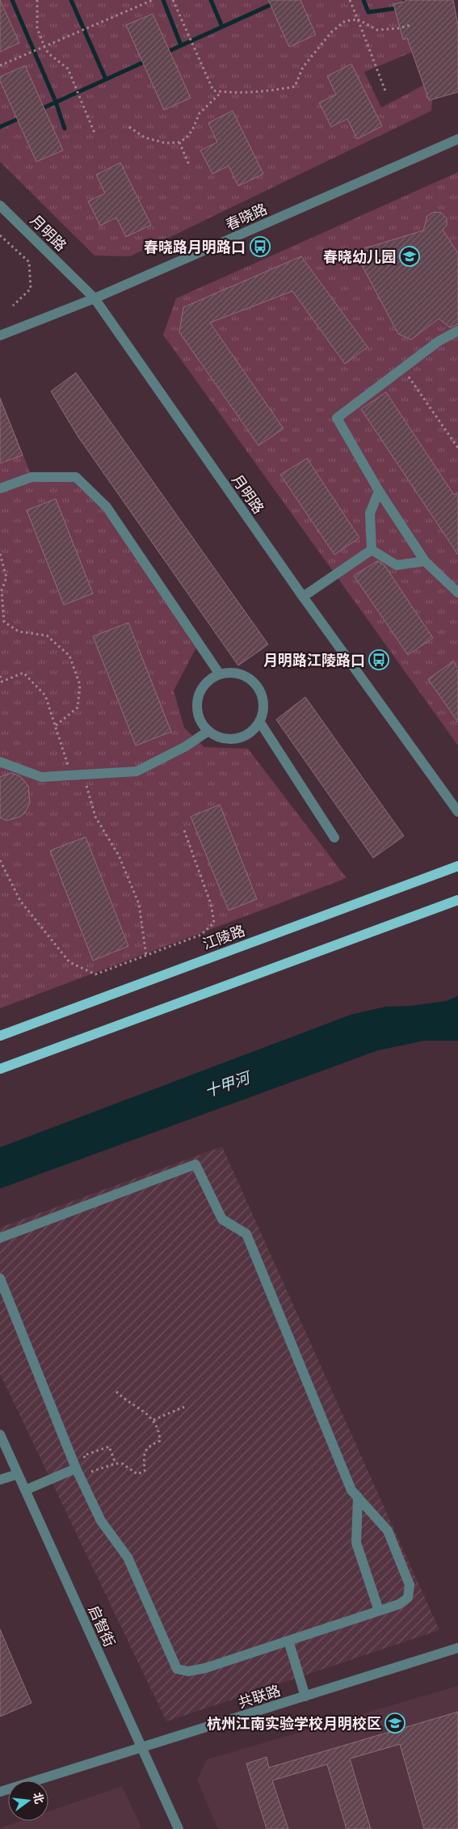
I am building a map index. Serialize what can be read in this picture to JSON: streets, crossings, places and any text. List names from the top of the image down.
{
  "streets": {
    "main road": ["江陵路"],
    "street": [
      "春晓路",
      "月明路",
      "启智街",
      "共联路"
    ]
  },
  "crossings": [
    ["春晓路", "月明路"],
    ["启智街", "共联路"]
  ],
  "water": ["十甲河"],
  "places": {
    "bus stop": ["春晓路月明路口", "月明路江陵路口"],
    "school or university": ["春晓幼儿园", "杭州江南实验学校月明校区"]
  },
  "north": "right"
}
